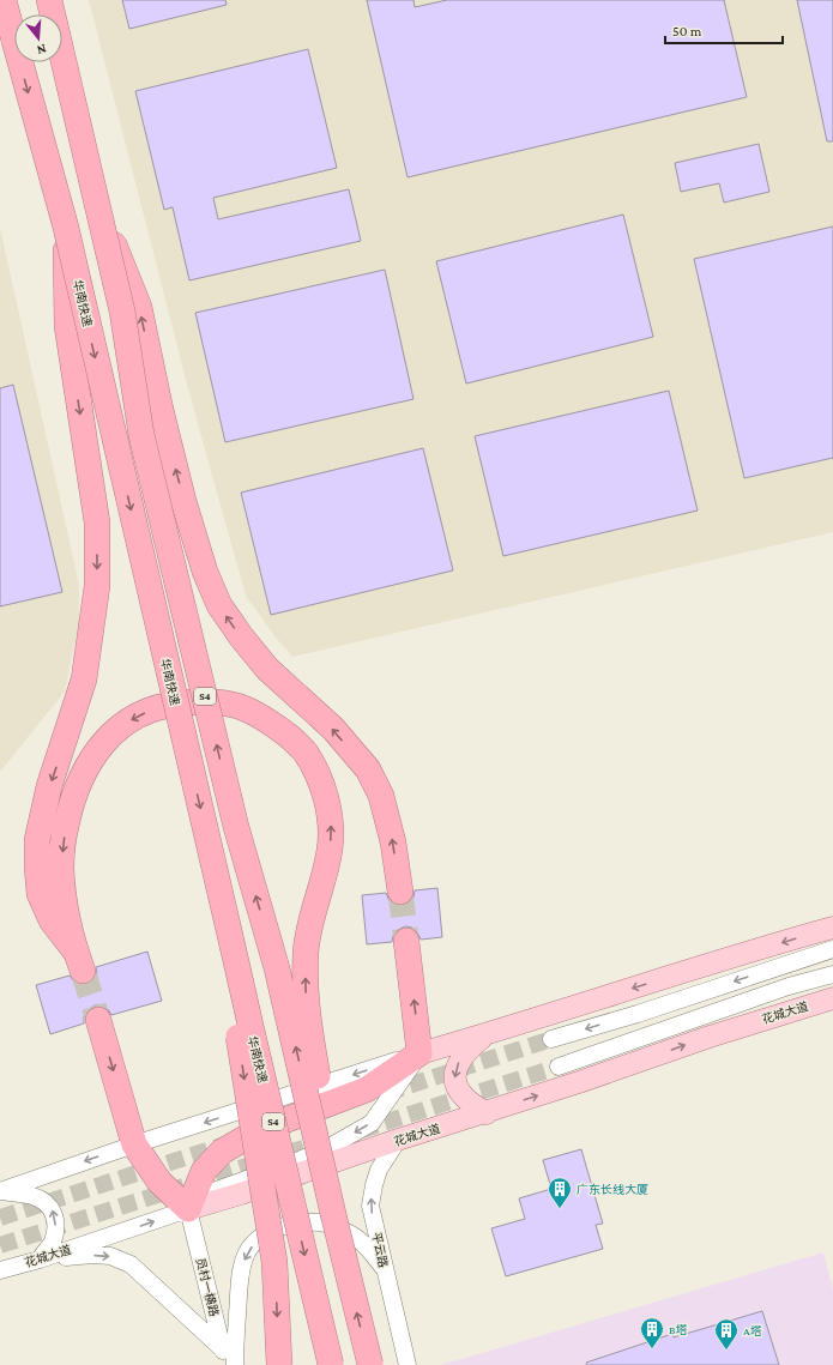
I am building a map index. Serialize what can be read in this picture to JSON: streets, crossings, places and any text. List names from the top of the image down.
{
  "streets": {
    "highway": ["华南快速", "S4"],
    "main road": ["花城大道"],
    "street": ["平云路", "员村一横路"]
  },
  "crossings": [
    ["花城大道", "平云路"],
    ["花城大道", "员村一横路"]
  ],
  "one_way": ["平云路"],
  "places": {
    "building": ["广东长线大厦", "B塔", "A塔"]
  },
  "scale_bar": "50 m",
  "north": "bottom"
}
